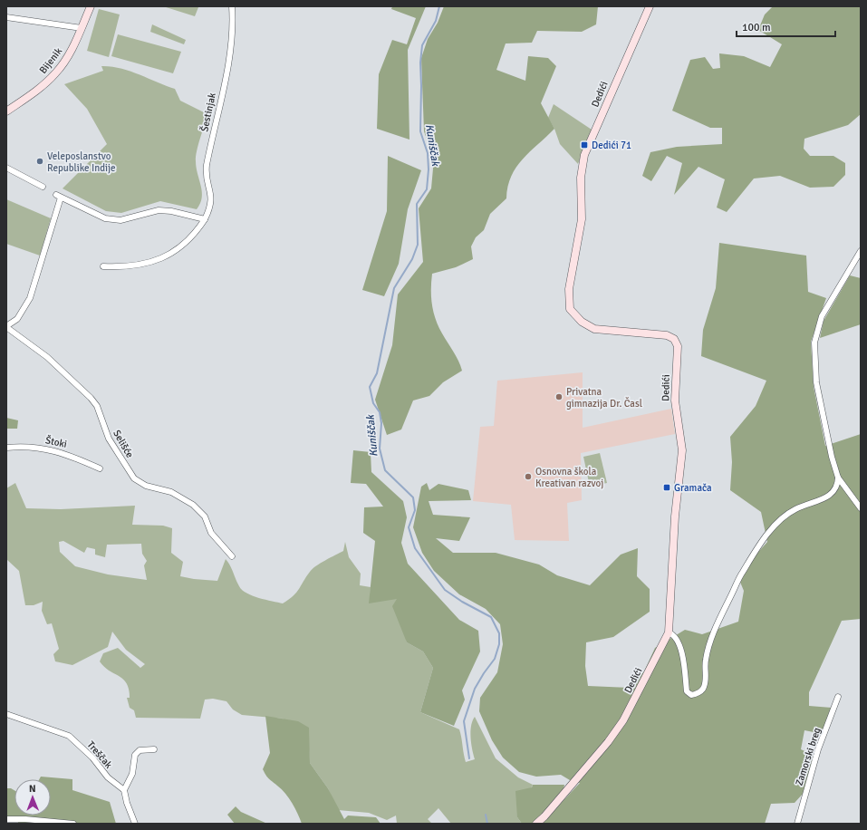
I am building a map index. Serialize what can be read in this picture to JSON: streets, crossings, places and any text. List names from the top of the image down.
{
  "streets": {
    "street": [
      "Bijenik",
      "Dedići",
      "Šestinjak",
      "Štoki",
      "Selišće",
      "Treščak",
      "Zamorski breg"
    ]
  },
  "water": ["Kuniščak"],
  "places": {
    "transit": ["Dedići 71", "Gramača"],
    "other": ["Veleposlanstvo Republike Indije", "Privatna gimnazija Dr. Časl", "Osnovna škola Kreativan razvoj"]
  },
  "scale_bar": "100 m",
  "north": "top"
}
